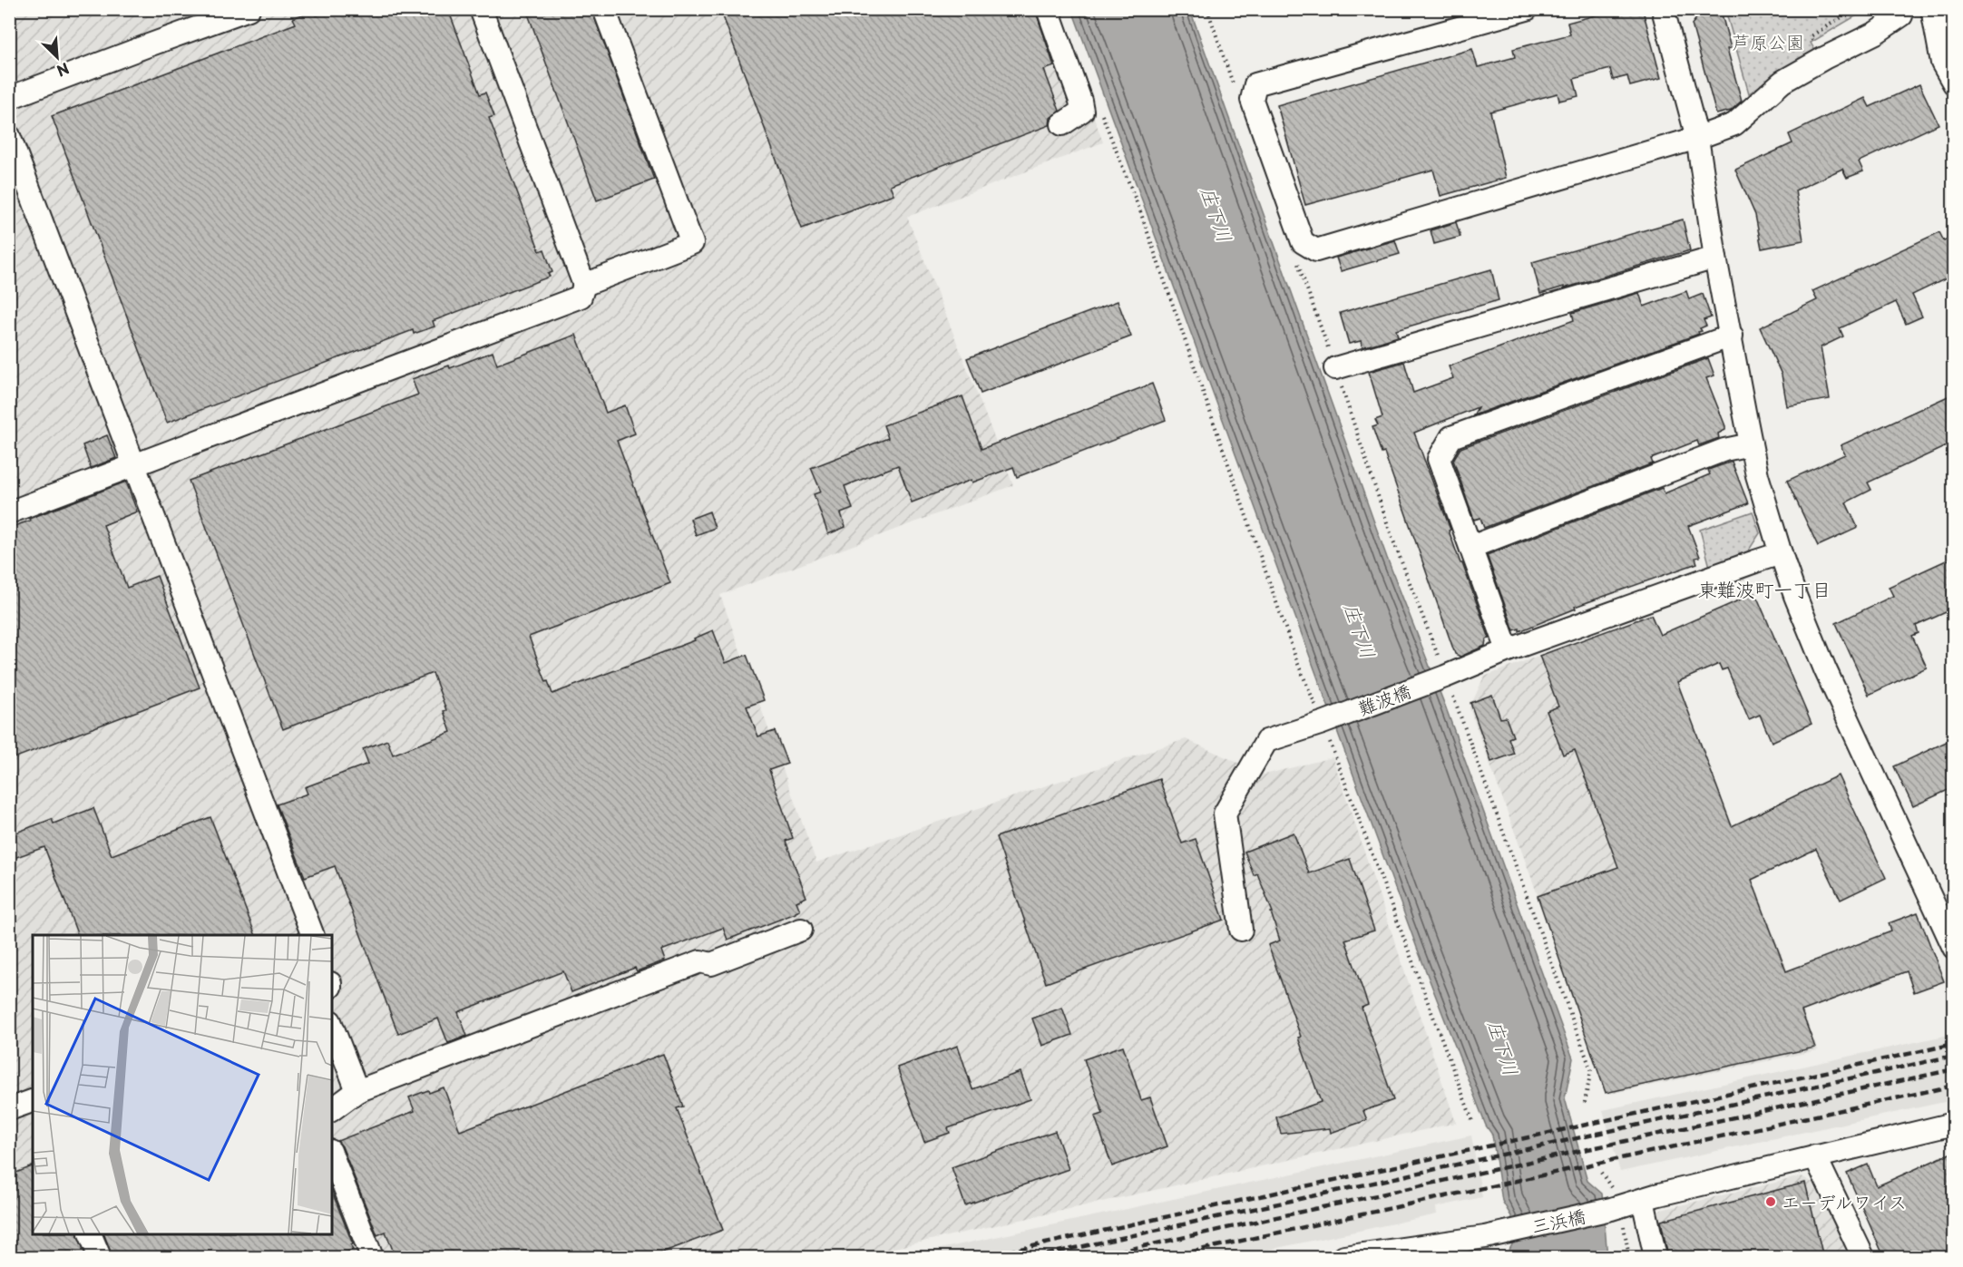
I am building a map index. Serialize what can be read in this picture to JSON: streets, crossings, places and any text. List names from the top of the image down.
{
  "streets": {
    "street": ["難波橋", "三浜橋"]
  },
  "districts": ["東難波町一丁目"],
  "water": ["庄下川"],
  "parks": ["芦原公園"],
  "places": ["エーデルワイス"],
  "north": "bottom right"
}
